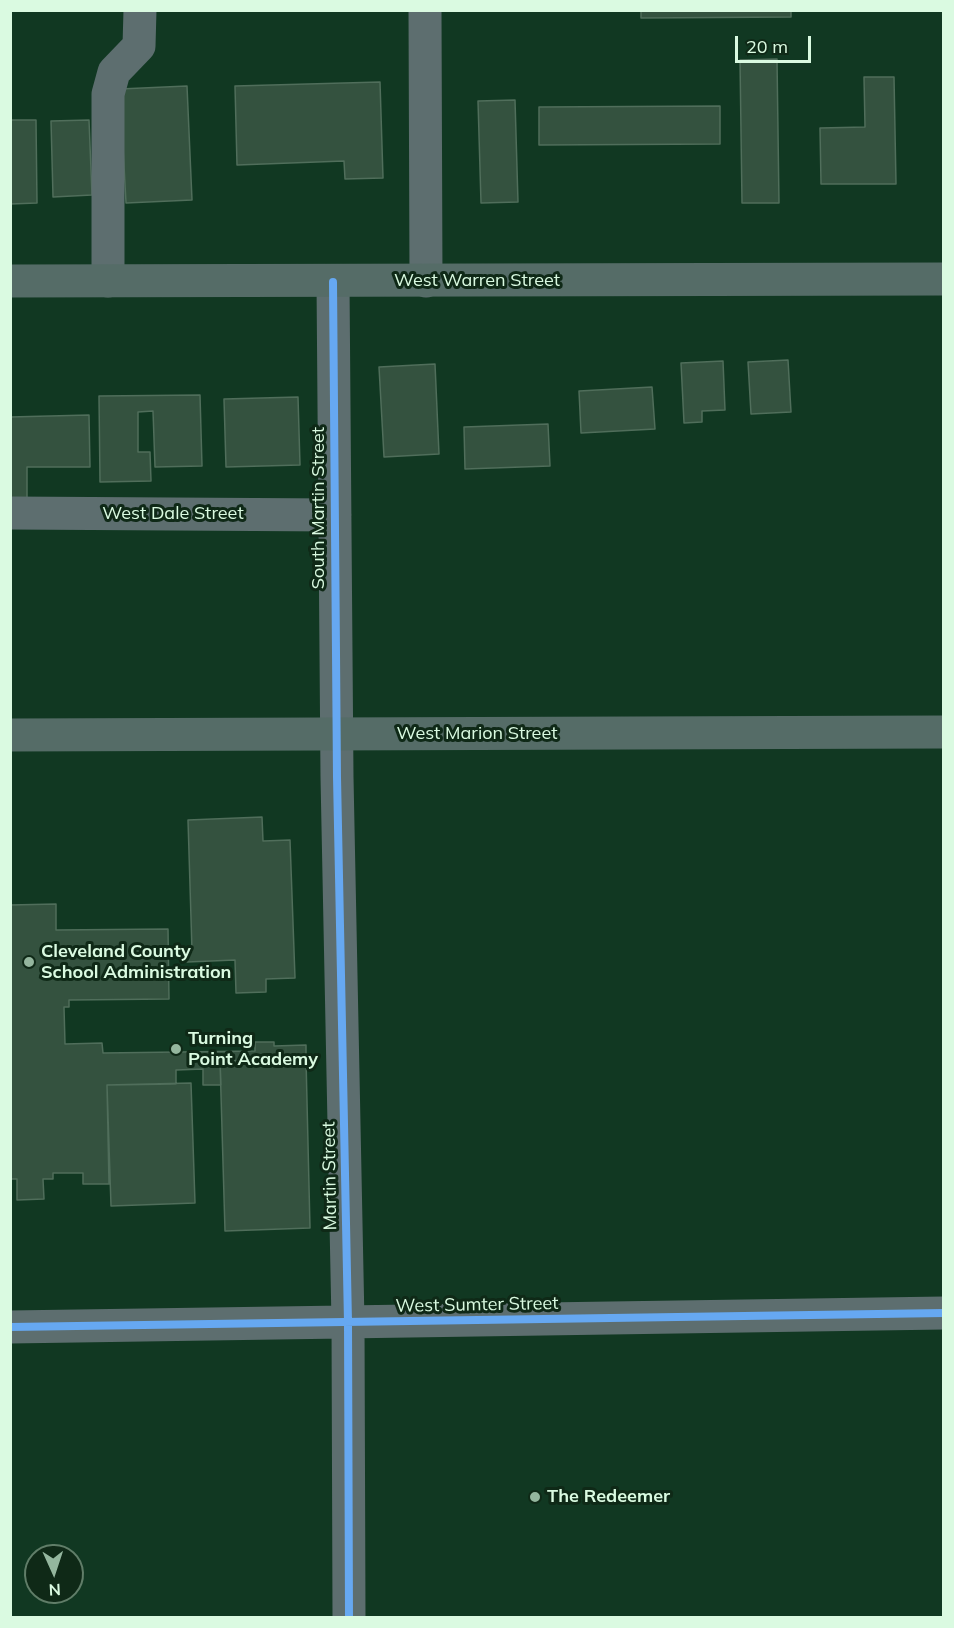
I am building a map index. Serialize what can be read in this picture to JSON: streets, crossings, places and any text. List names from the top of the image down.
{
  "streets": {
    "main road": ["West Warren Street", "West Marion Street"],
    "street": [
      "South Martin Street",
      "West Dale Street",
      "Martin Street",
      "West Sumter Street"
    ]
  },
  "crossings": [
    ["West Warren Street", "South Martin Street"],
    ["South Martin Street", "West Dale Street"],
    ["South Martin Street", "West Marion Street"],
    ["South Martin Street", "Martin Street"],
    ["West Marion Street", "Martin Street"],
    ["Martin Street", "West Sumter Street"]
  ],
  "places": ["Cleveland County School Administration", "Turning Point Academy", "The Redeemer"],
  "scale_bar": "20 m",
  "north": "bottom"
}
